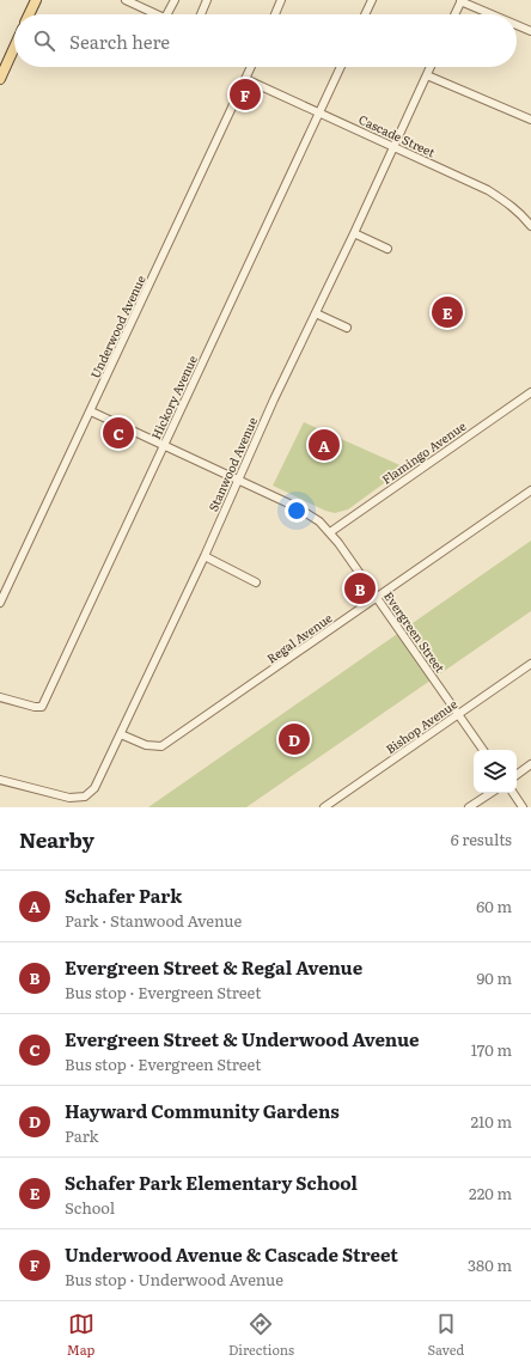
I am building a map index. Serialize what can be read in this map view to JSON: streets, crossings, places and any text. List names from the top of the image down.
{
  "streets": {
    "street": [
      "Cascade Street",
      "Underwood Avenue",
      "Hickory Avenue",
      "Flamingo Avenue",
      "Stanwood Avenue",
      "Evergreen Street",
      "Regal Avenue",
      "Bishop Avenue"
    ]
  },
  "crossings": [
    ["Cascade Street", "Underwood Avenue"],
    ["Cascade Street", "Hickory Avenue"],
    ["Cascade Street", "Stanwood Avenue"],
    ["Underwood Avenue", "Evergreen Street"],
    ["Hickory Avenue", "Evergreen Street"],
    ["Flamingo Avenue", "Evergreen Street"],
    ["Stanwood Avenue", "Evergreen Street"],
    ["Stanwood Avenue", "Regal Avenue"],
    ["Evergreen Street", "Regal Avenue"],
    ["Evergreen Street", "Bishop Avenue"]
  ],
  "page": {
    "search": "Search here",
    "pins": [
      "F",
      "E",
      "C",
      "A",
      "B",
      "D"
    ],
    "heading": ["Nearby", "6 results"],
    "list": [
      {
        "mark": "A",
        "name": "Schafer Park",
        "note": "Park · Stanwood Avenue",
        "value": "60 m"
      },
      {
        "mark": "B",
        "name": "Evergreen Street & Regal Avenue",
        "note": "Bus stop · Evergreen Street",
        "value": "90 m"
      },
      {
        "mark": "C",
        "name": "Evergreen Street & Underwood Avenue",
        "note": "Bus stop · Evergreen Street",
        "value": "170 m"
      },
      {
        "mark": "D",
        "name": "Hayward Community Gardens",
        "note": "Park",
        "value": "210 m"
      },
      {
        "mark": "E",
        "name": "Schafer Park Elementary School",
        "note": "School",
        "value": "220 m"
      },
      {
        "mark": "F",
        "name": "Underwood Avenue & Cascade Street",
        "note": "Bus stop · Underwood Avenue",
        "value": "380 m"
      }
    ],
    "nav": ["Map", "Directions", "Saved"]
  }
}
